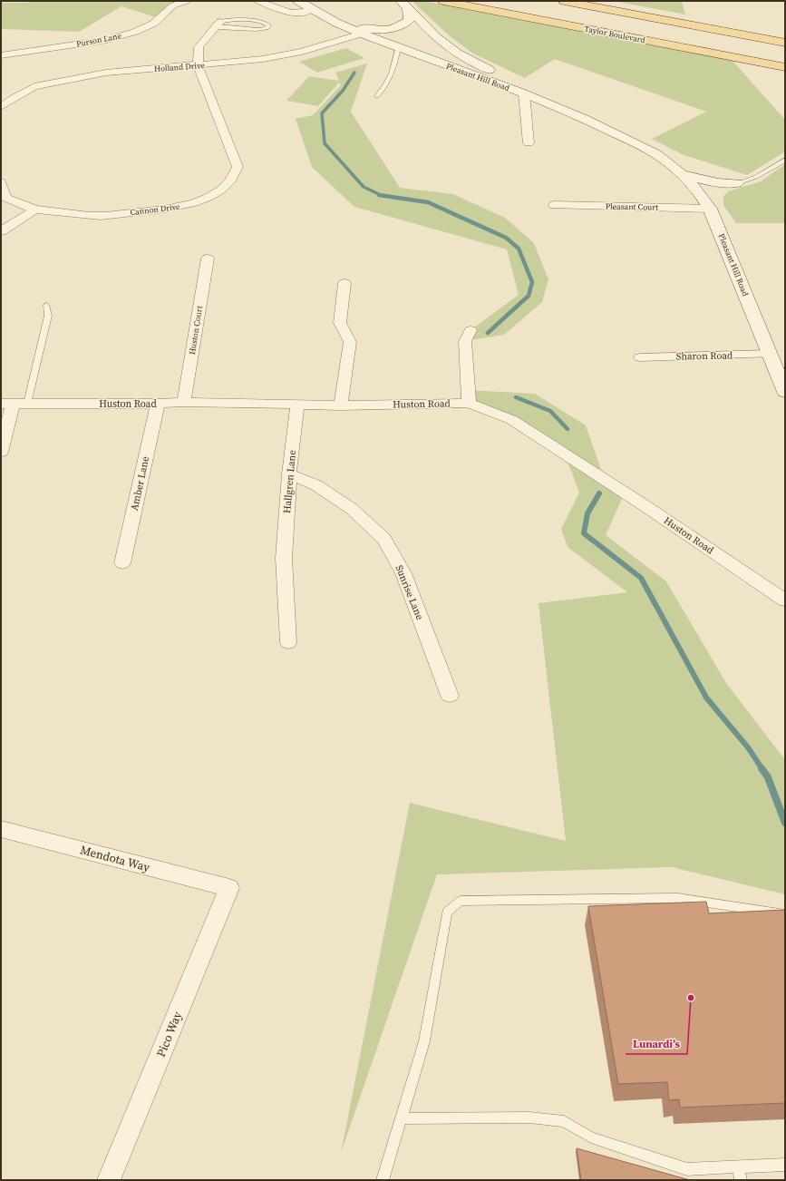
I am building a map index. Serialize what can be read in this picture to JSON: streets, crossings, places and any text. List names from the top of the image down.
{
  "streets": {
    "main road": ["Taylor Boulevard", "Pleasant Hill Road"],
    "street": [
      "Purson Lane",
      "Holland Drive",
      "Pleasant Court",
      "Cannon Drive",
      "Huston Court",
      "Sharon Road",
      "Huston Road",
      "Hallgren Lane",
      "Amber Lane",
      "Sunrise Lane",
      "Mendota Way",
      "Pico Way"
    ]
  },
  "crossings": [
    ["Holland Drive", "Pleasant Hill Road"],
    ["Holland Drive", "Cannon Drive"],
    ["Pleasant Hill Road", "Pleasant Court"],
    ["Pleasant Hill Road", "Sharon Road"],
    ["Huston Court", "Huston Road"],
    ["Huston Road", "Hallgren Lane"],
    ["Huston Road", "Amber Lane"],
    ["Hallgren Lane", "Sunrise Lane"],
    ["Mendota Way", "Pico Way"]
  ],
  "places": ["Lunardi's"]
}
